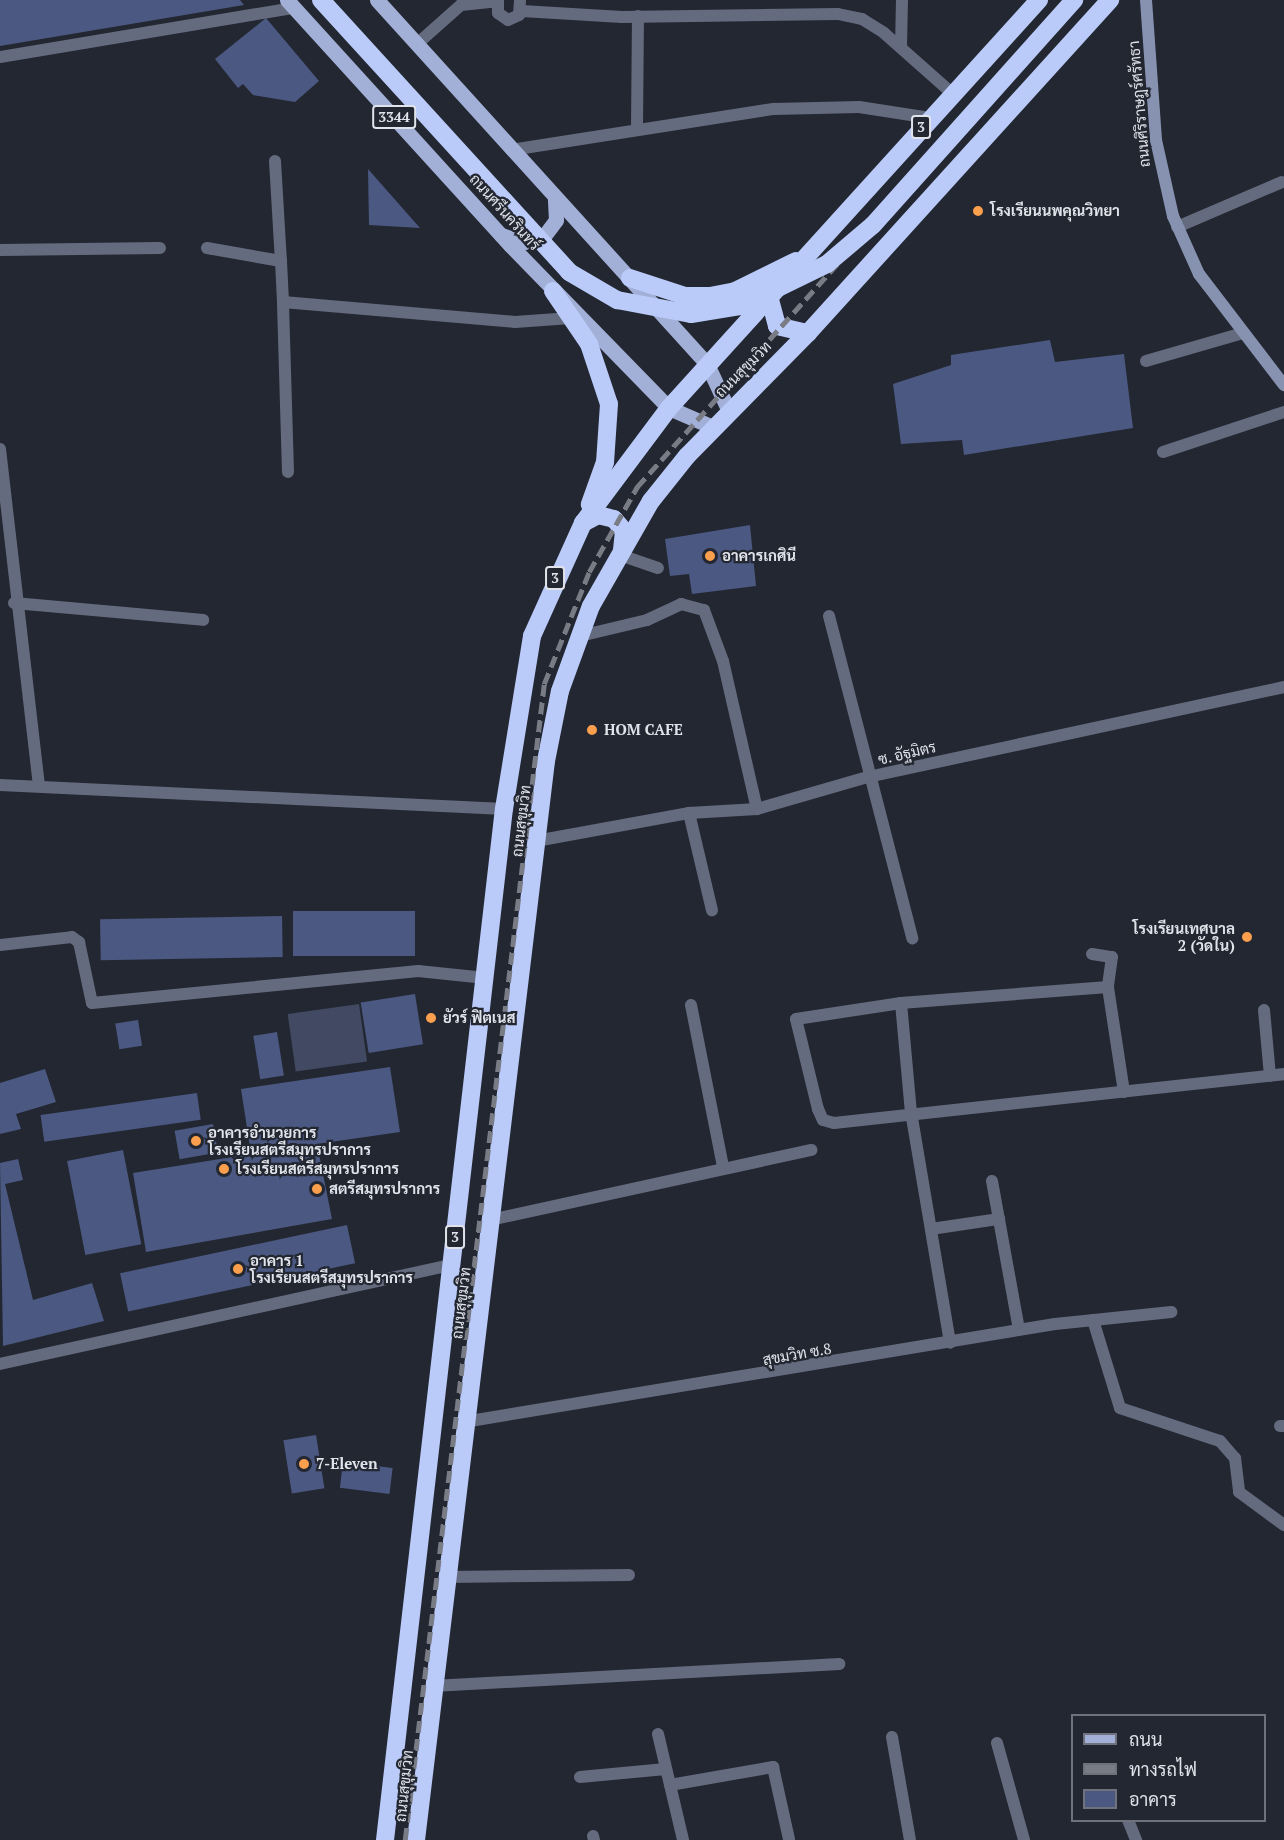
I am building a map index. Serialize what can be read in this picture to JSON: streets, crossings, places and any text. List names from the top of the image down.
{
  "streets": {
    "highway": ["3", "ถนนสุขุมวิท"],
    "main road": ["3344", "ถนนศรีนครินทร์"],
    "street": ["ถนนศิริราษฎร์ศรัทธา", "ซ. อัฐมิตร", "สุขมวิท ซ.8"]
  },
  "crossings": [
    ["ถนนศรีนครินทร์", "ถนนสุขุมวิท"],
    ["ถนนสุขุมวิท", "ซ. อัฐมิตร"],
    ["ถนนสุขุมวิท", "สุขมวิท ซ.8"]
  ],
  "places": [
    "โรงเรียนนพคุณวิทยา",
    "อาคารเกศินี",
    "HOM CAFE",
    "โรงเรียนเทศบาล 2 (วัดใน)",
    "ยัวร์ ฟิตเนส",
    "อาคารอำนวยการ โรงเรียนสตรีสมุทรปราการ",
    "โรงเรียนสตรีสมุทรปราการ",
    "สตรีสมุทรปราการ",
    "อาคาร 1 โรงเรียนสตรีสมุทรปราการ",
    "7-Eleven"
  ],
  "legend": ["ถนน", "ทางรถไฟ", "อาคาร"]
}
